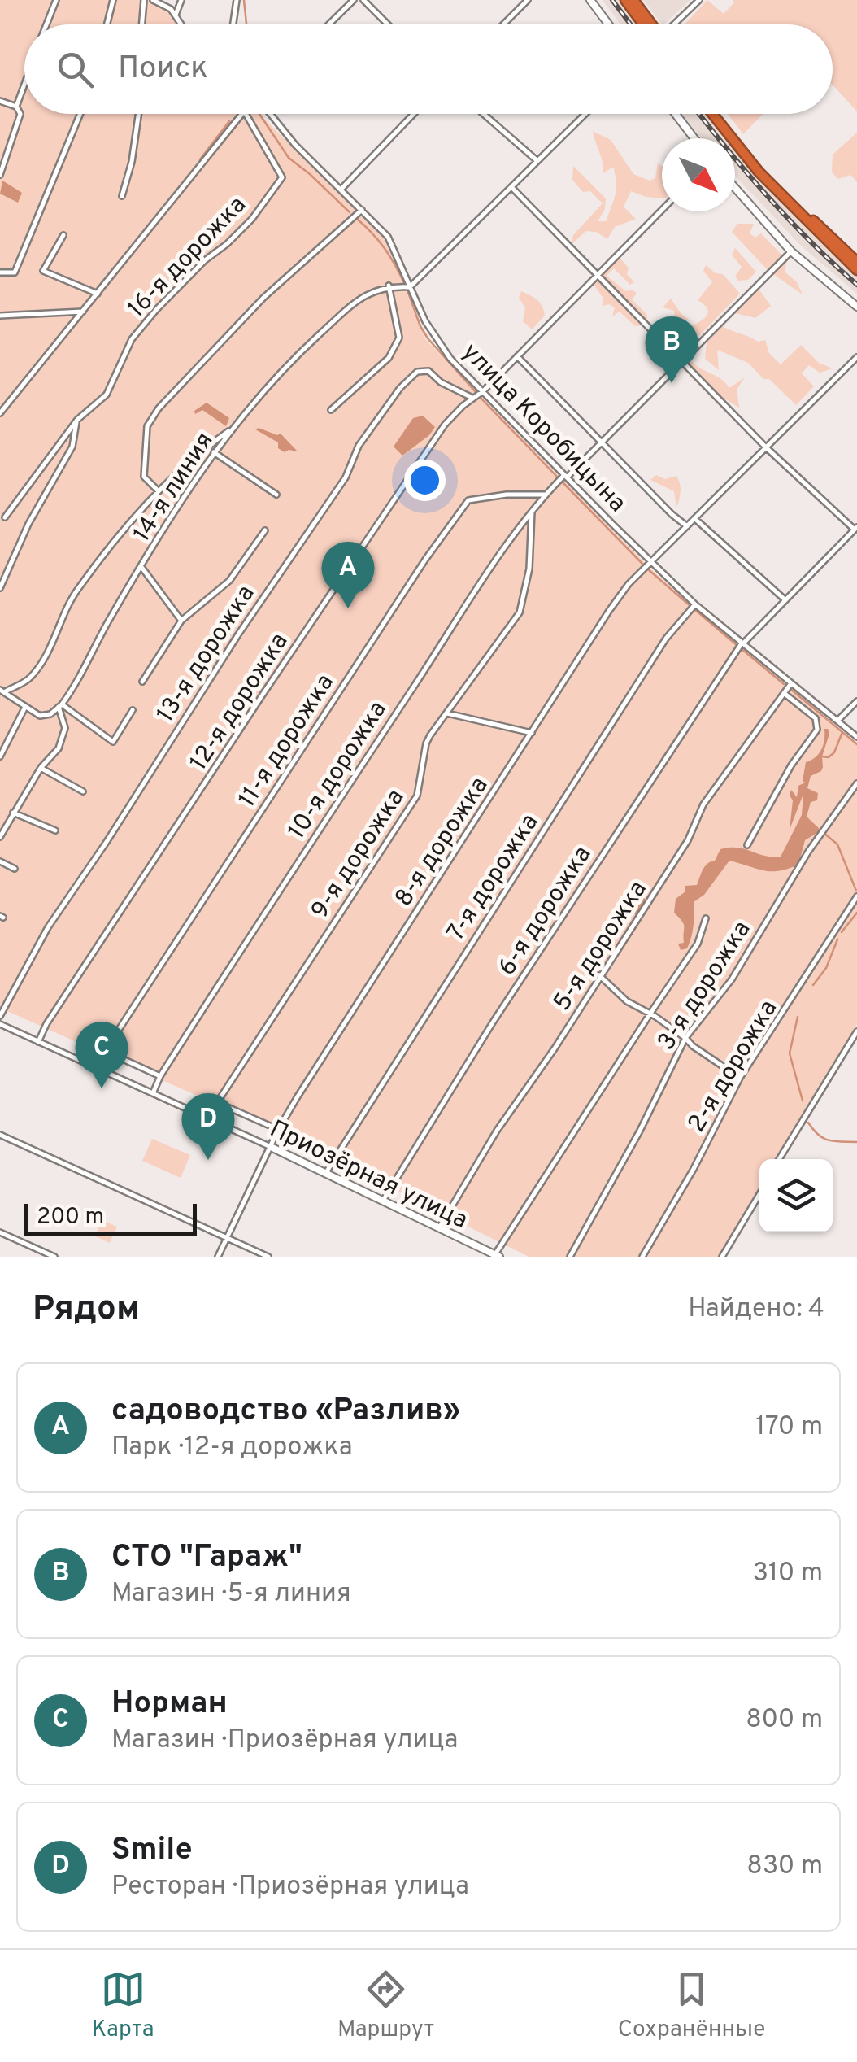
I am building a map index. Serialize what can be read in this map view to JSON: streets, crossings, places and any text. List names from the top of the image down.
{
  "streets": {
    "street": [
      "16-я дорожка",
      "улица Коробицына",
      "14-я линия",
      "13-я дорожка",
      "12-я дорожка",
      "11-я дорожка",
      "10-я дорожка",
      "8-я дорожка",
      "9-я дорожка",
      "7-я дорожка",
      "6-я дорожка",
      "5-я дорожка",
      "3-я дорожка",
      "2-я дорожка",
      "Приозёрная улица"
    ]
  },
  "crossings": [
    ["улица Коробицына", "12-я дорожка"],
    ["улица Коробицына", "10-я дорожка"],
    ["улица Коробицына", "8-я дорожка"],
    ["улица Коробицына", "7-я дорожка"],
    ["улица Коробицына", "6-я дорожка"],
    ["улица Коробицына", "5-я дорожка"],
    ["13-я дорожка", "12-я дорожка"],
    ["12-я дорожка", "Приозёрная улица"],
    ["11-я дорожка", "10-я дорожка"],
    ["11-я дорожка", "Приозёрная улица"],
    ["10-я дорожка", "9-я дорожка"],
    ["10-я дорожка", "Приозёрная улица"],
    ["8-я дорожка", "Приозёрная улица"],
    ["9-я дорожка", "Приозёрная улица"],
    ["7-я дорожка", "Приозёрная улица"],
    ["6-я дорожка", "Приозёрная улица"],
    ["5-я дорожка", "Приозёрная улица"]
  ],
  "scale_bar": "200 m",
  "north": "bottom right",
  "page": {
    "search": "Поиск",
    "pins": [
      "B",
      "A",
      "C",
      "D"
    ],
    "scale": "200 m",
    "heading": ["Рядом", "Найдено: 4"],
    "list": [
      {
        "mark": "A",
        "name": "садоводство «Разлив»",
        "note": "Парк · 12-я дорожка",
        "value": "170 m"
      },
      {
        "mark": "B",
        "name": "СТО \"Гараж\"",
        "note": "Магазин · 5-я линия",
        "value": "310 m"
      },
      {
        "mark": "C",
        "name": "Норман",
        "note": "Магазин · Приозёрная улица",
        "value": "800 m"
      },
      {
        "mark": "D",
        "name": "Smile",
        "note": "Ресторан · Приозёрная улица",
        "value": "830 m"
      }
    ],
    "nav": ["Карта", "Маршрут", "Сохранённые"]
  }
}
